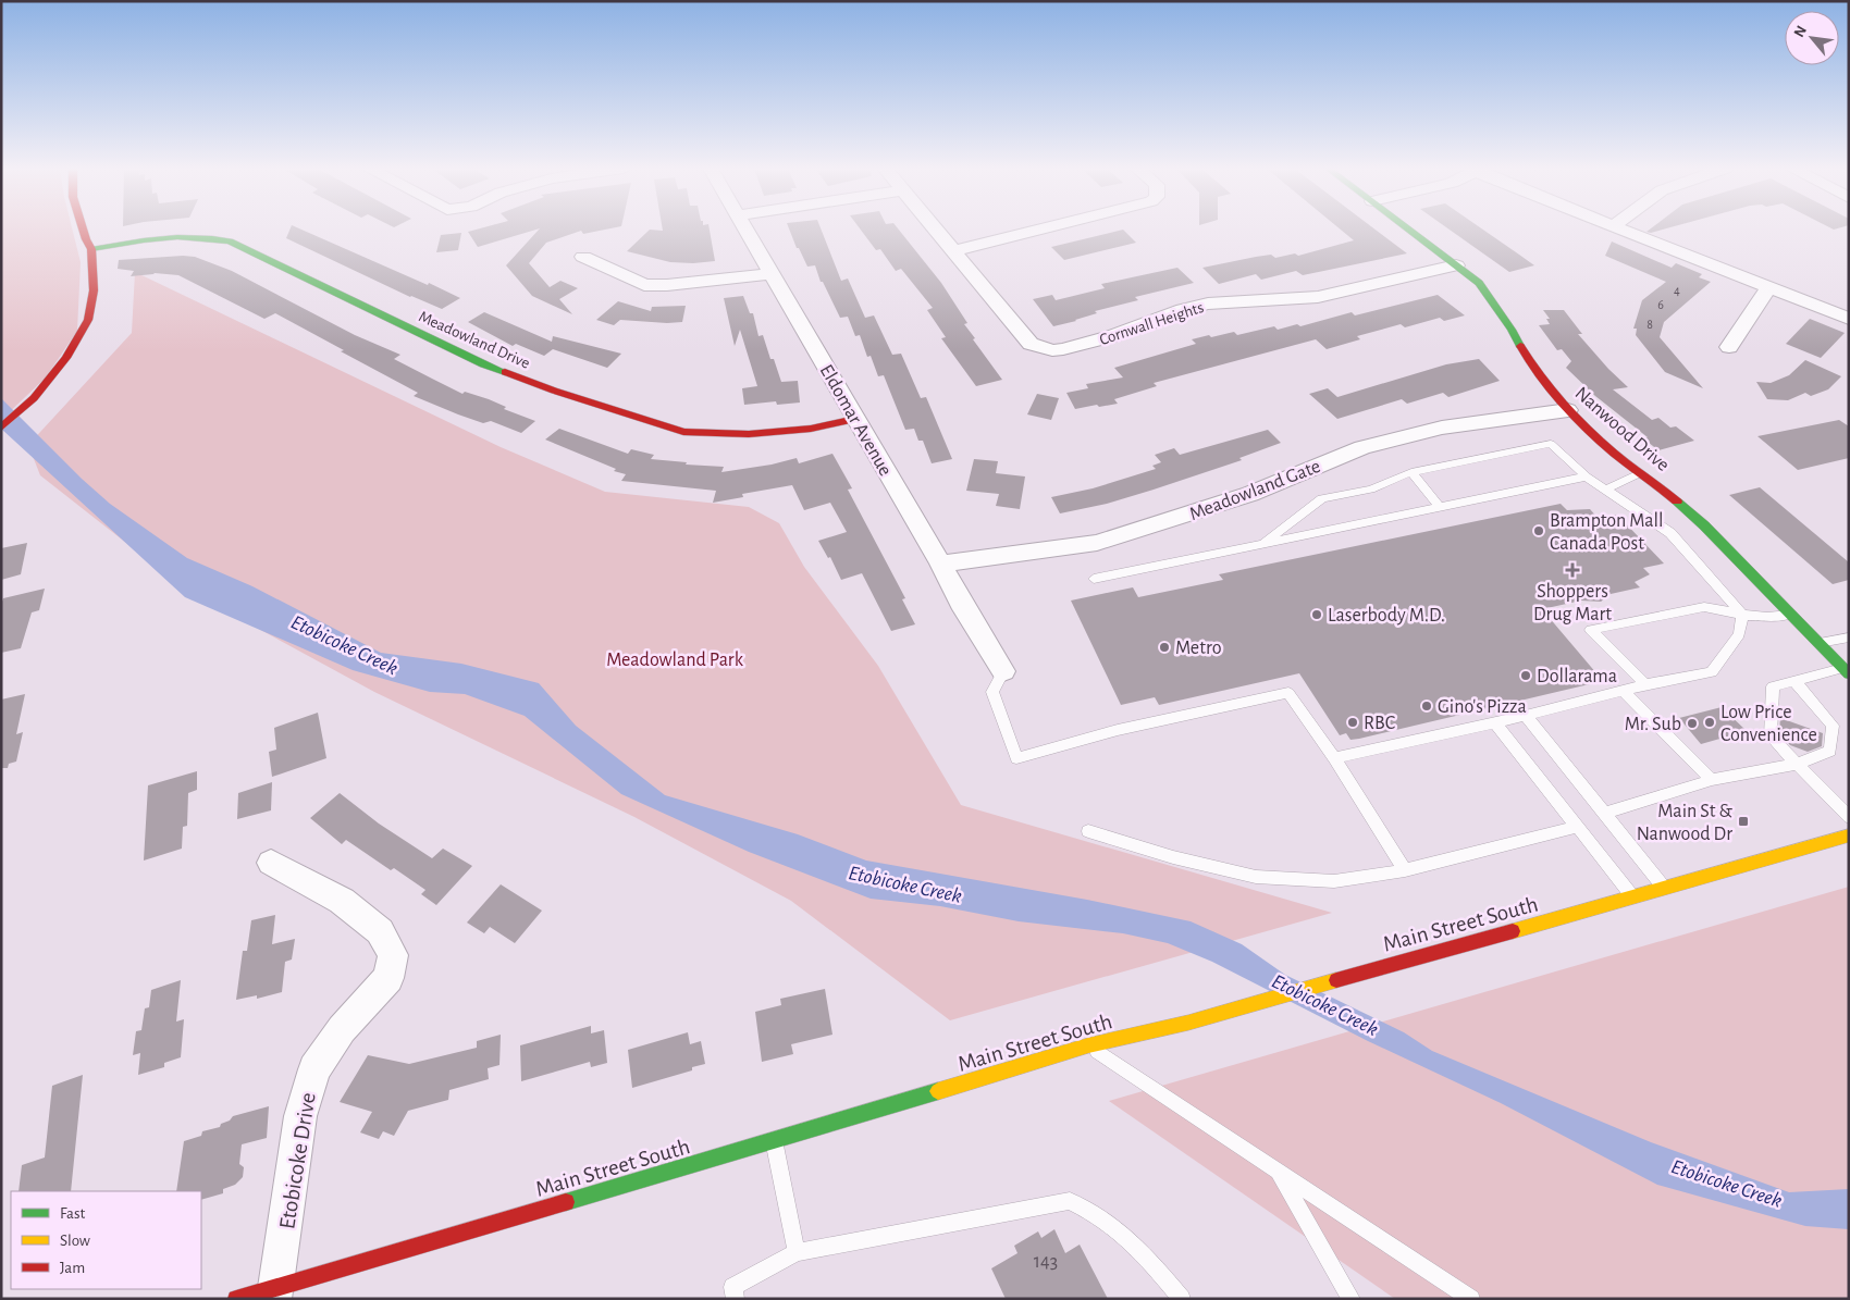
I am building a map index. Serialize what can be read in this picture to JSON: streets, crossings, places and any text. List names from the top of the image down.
{
  "streets": {
    "street": [
      "Cornwall Heights",
      "Meadowland Drive",
      "Eldomar Avenue",
      "Nanwood Drive",
      "Meadowland Gate",
      "Main Street South",
      "Etobicoke Drive"
    ]
  },
  "crossings": [
    ["Cornwall Heights", "Nanwood Drive"],
    ["Meadowland Drive", "Eldomar Avenue"],
    ["Eldomar Avenue", "Meadowland Gate"],
    ["Nanwood Drive", "Meadowland Gate"],
    ["Main Street South", "Etobicoke Drive"]
  ],
  "water": ["Etobicoke Creek"],
  "parks": ["Meadowland Park"],
  "places": {
    "other": [
      "Brampton Mall Canada P0st",
      "Laserbody M.D.",
      "Metro",
      "Dollarama",
      "Gino's Pizza",
      "RBC",
      "Low Price Convenience",
      "Mr. Sub"
    ],
    "health": ["Shoppers Drug Mart"],
    "transit": ["Main St & Nanwood Dr"]
  },
  "house_numbers": [
    "4",
    "6",
    "8",
    "143"
  ],
  "legend": ["Fast", "Slow", "Jam"],
  "north": "top left"
}
